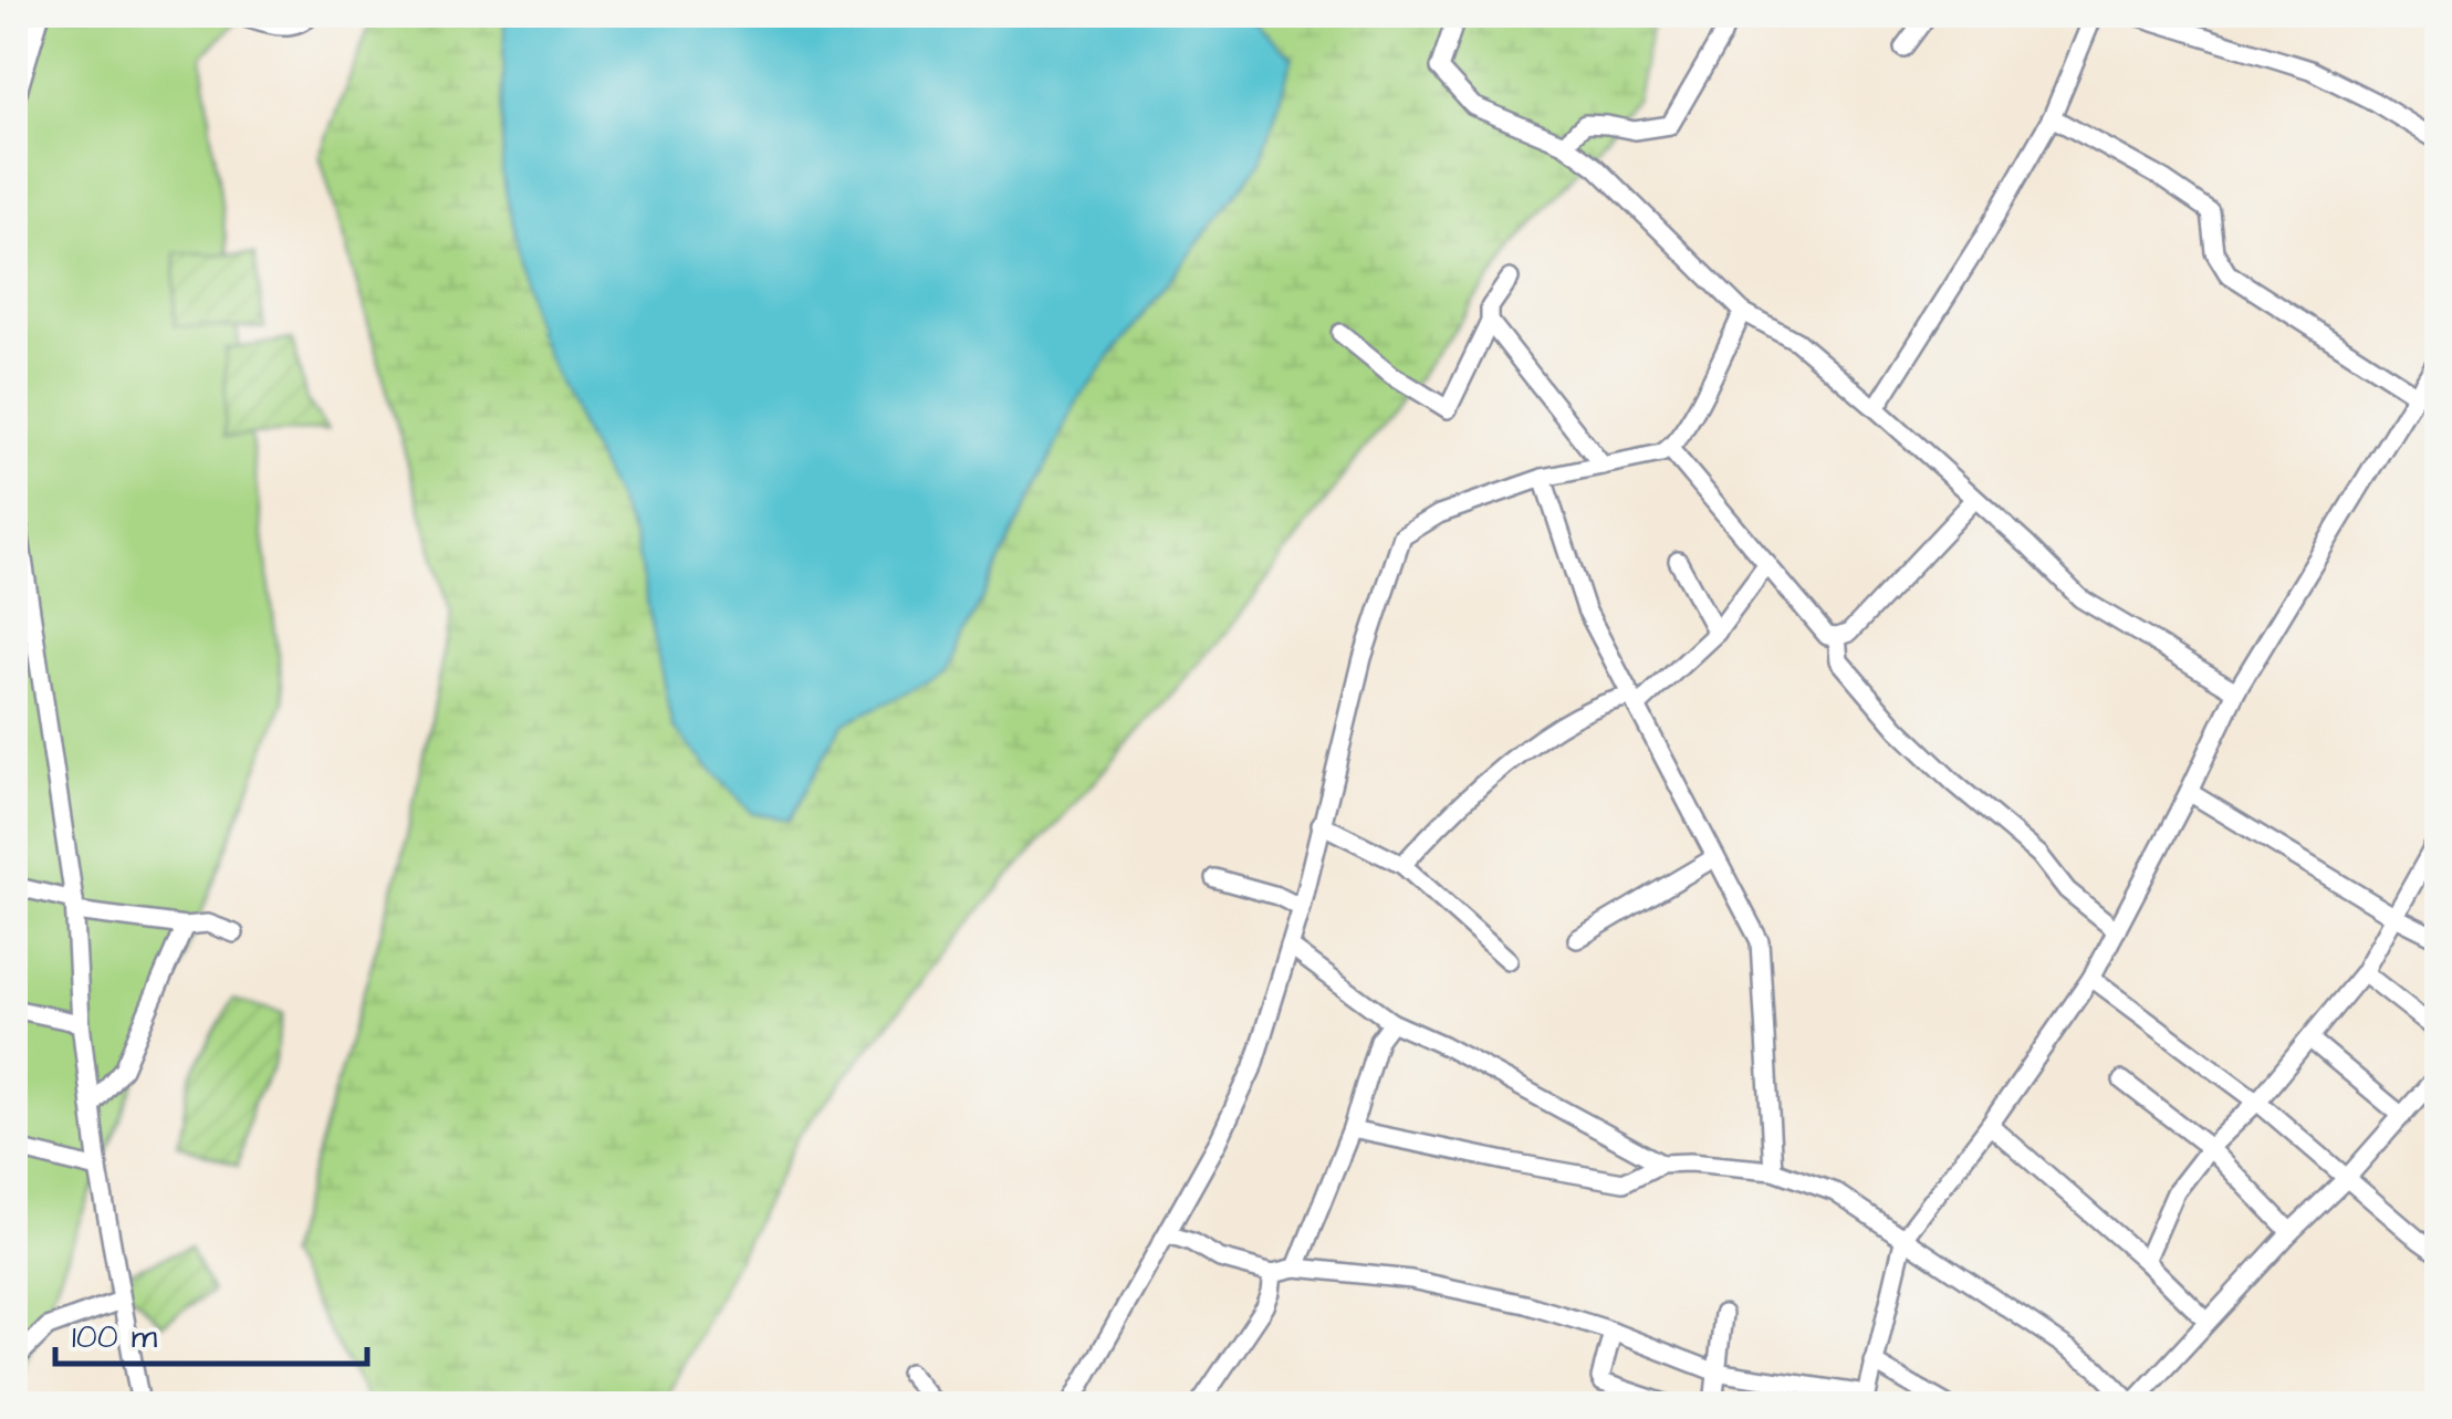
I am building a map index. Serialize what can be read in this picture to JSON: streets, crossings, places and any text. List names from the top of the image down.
{
  "scale_bar": "100 m"
}
